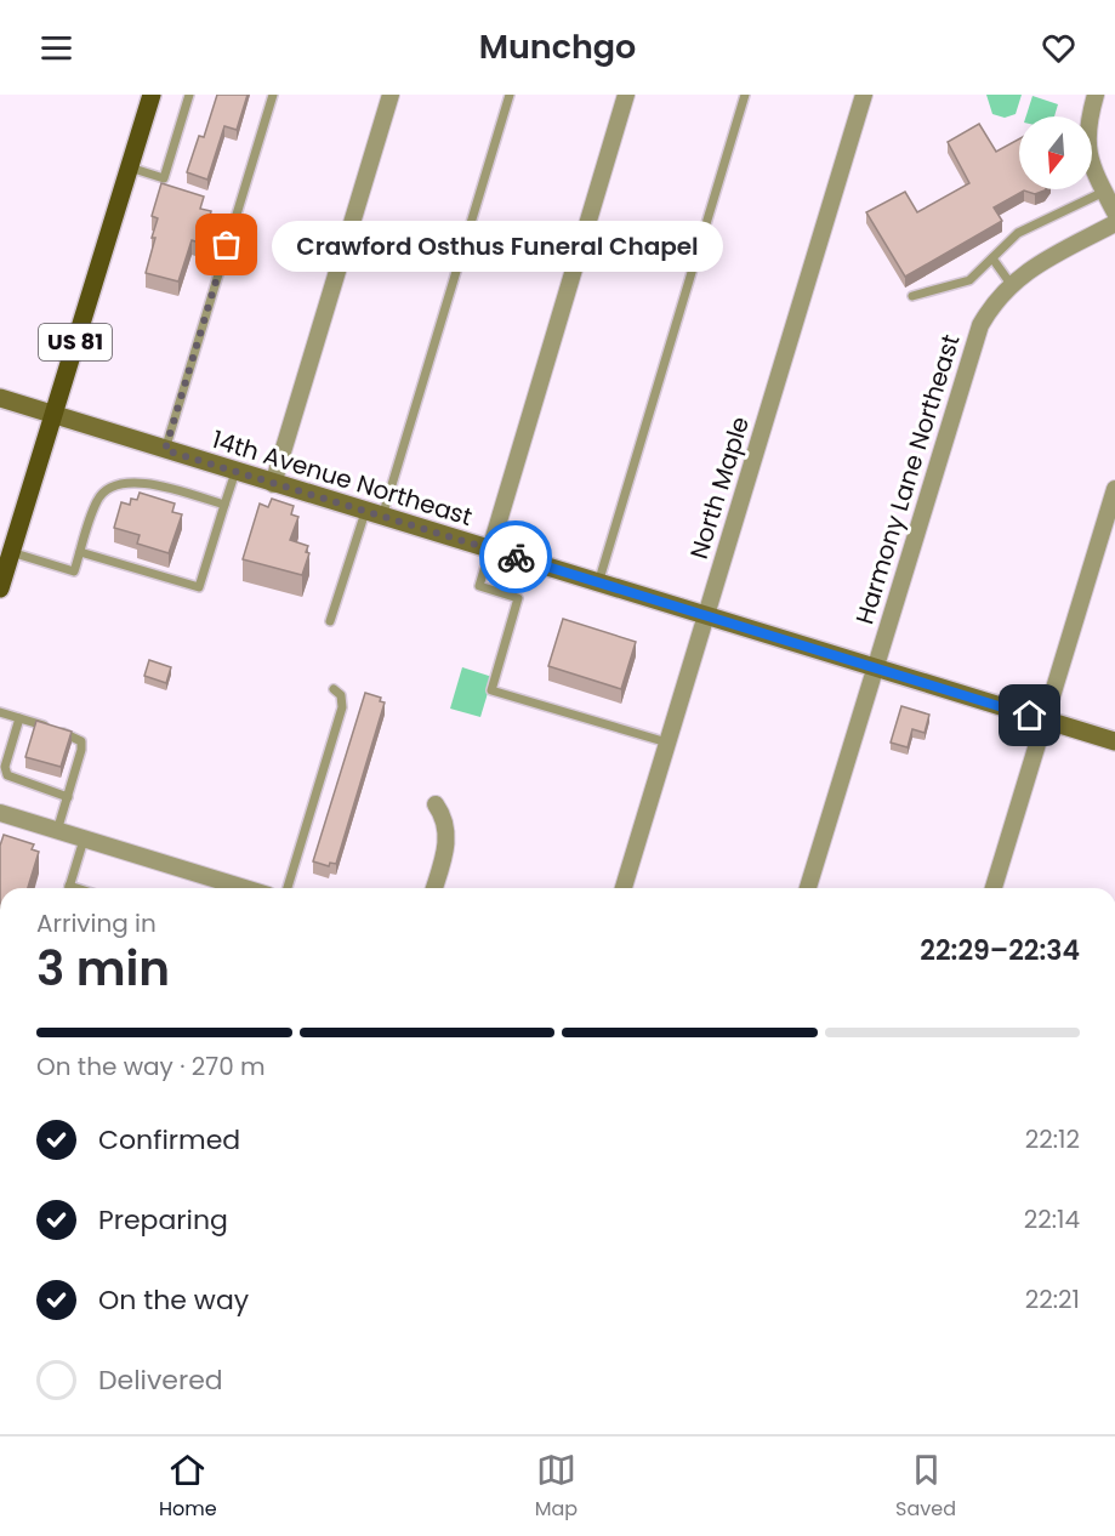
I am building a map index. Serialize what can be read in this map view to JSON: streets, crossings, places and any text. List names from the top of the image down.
{
  "streets": {
    "main road": ["US 81", "14th Avenue Northeast"],
    "street": ["Harmony Lane Northeast", "North Maple"]
  },
  "crossings": [
    ["US 81", "14th Avenue Northeast"],
    ["14th Avenue Northeast", "Harmony Lane Northeast"],
    ["14th Avenue Northeast", "North Maple"]
  ],
  "places": ["Crawford Osthus Funeral Chapel"],
  "north": "bottom",
  "page": {
    "header": "Munchgo",
    "bubble": "Crawford Osthus Funeral Chapel",
    "heading": ["3 min", "Arriving in", "22:29–22:34"],
    "bar": "On the way · 270 m",
    "list": [
      ["Confirmed", "22:12"],
      ["Preparing", "22:14"],
      ["On the way", "22:21"],
      "Delivered"
    ],
    "tabs": ["Home", "Map", "Saved"]
  }
}
